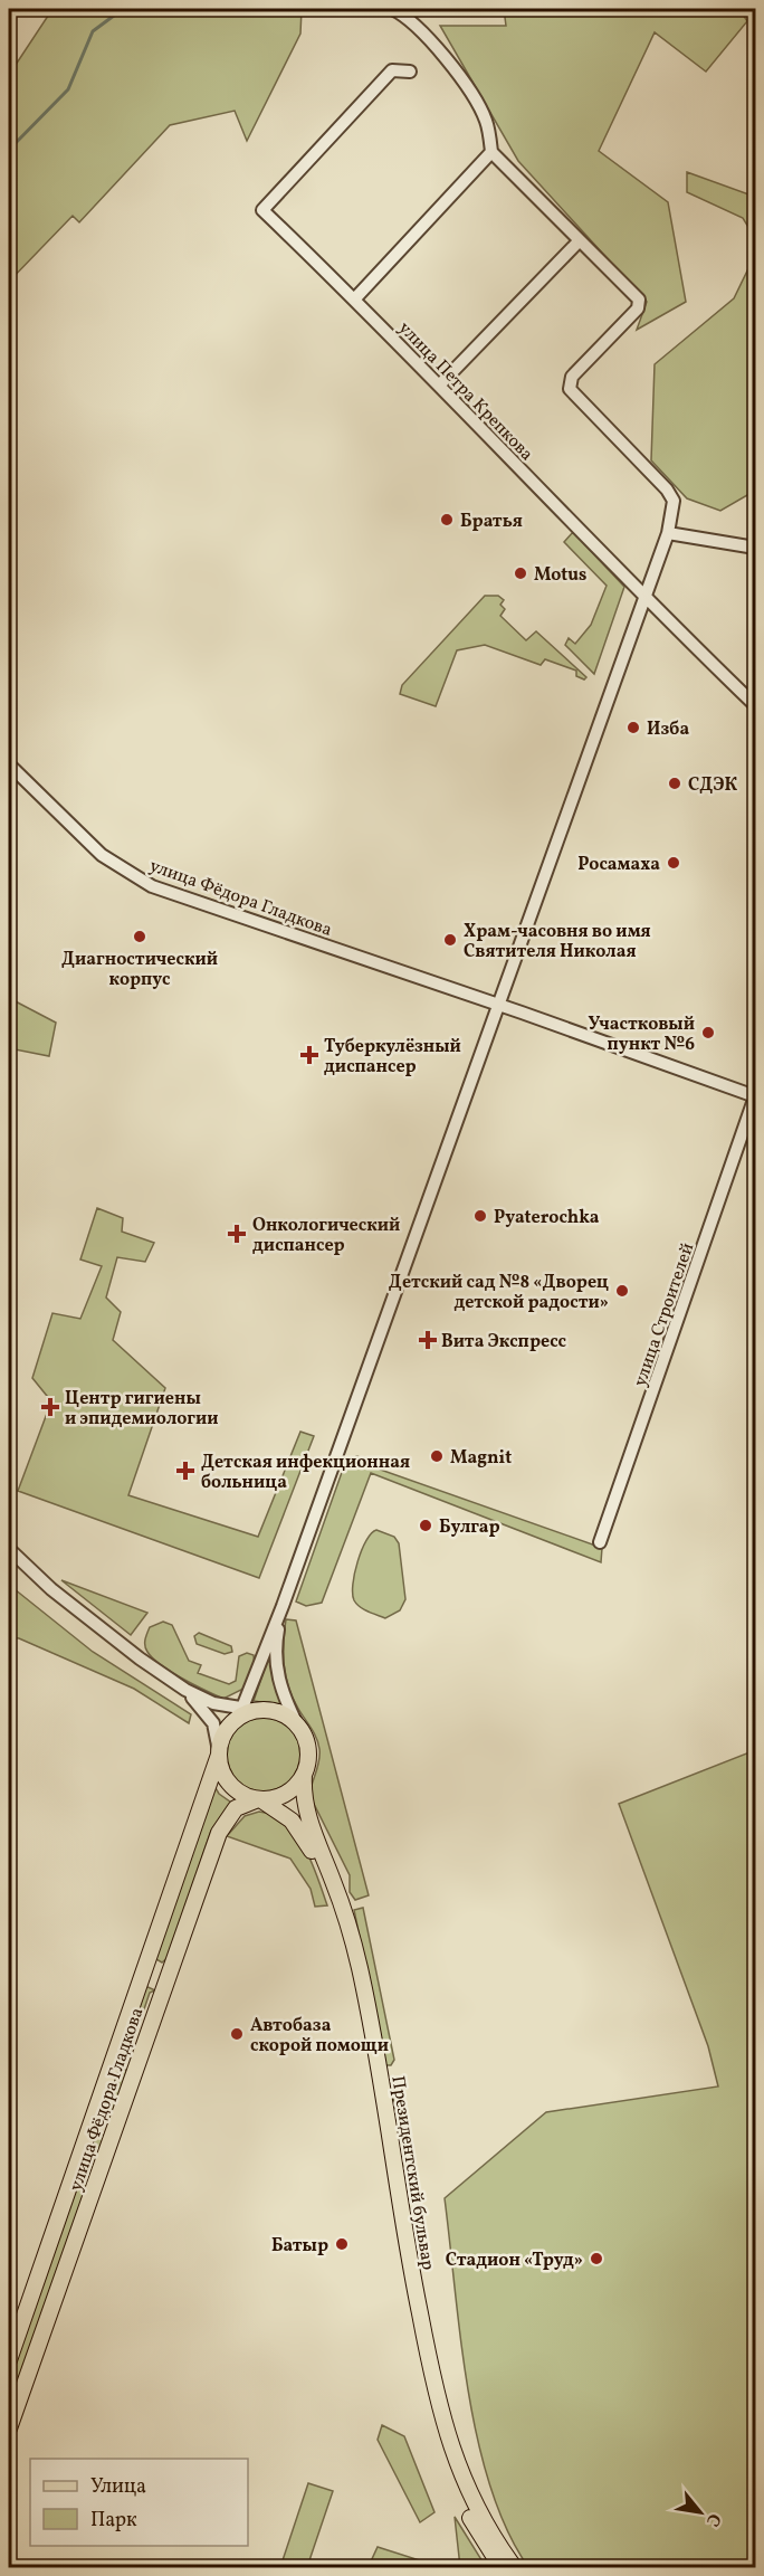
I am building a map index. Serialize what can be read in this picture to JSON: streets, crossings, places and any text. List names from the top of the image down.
{
  "streets": {
    "main road": ["улица Фёдора Гладкова", "Президентский бульвар"],
    "street": ["улица Петра Крепкова", "улица Строителей"]
  },
  "crossings": [
    ["улица Фёдора Гладкова", "улица Строителей"],
    ["улица Фёдора Гладкова", "Президентский бульвар"]
  ],
  "places": {
    "other": [
      "Братья",
      "Motus",
      "Изба",
      "СДЭК",
      "Росамаха",
      "Диагностический корпус",
      "Храм-часовня во имя Святителя Николая",
      "Участковый пункт №6",
      "Pyaterochka",
      "Детский сад №8 «Дворец детской радости»",
      "Magnit",
      "Булгар",
      "Автобаза скорой помощи",
      "Батыр",
      "Стадион «Труд»"
    ],
    "health": [
      "Туберкулёзный диспансер",
      "Онкологический диспансер",
      "Вита Экспресс",
      "Центр гигиены и эпидемиологии",
      "Детская инфекционная больница"
    ]
  },
  "legend": ["Улица", "Парк"],
  "north": "bottom right"
}
